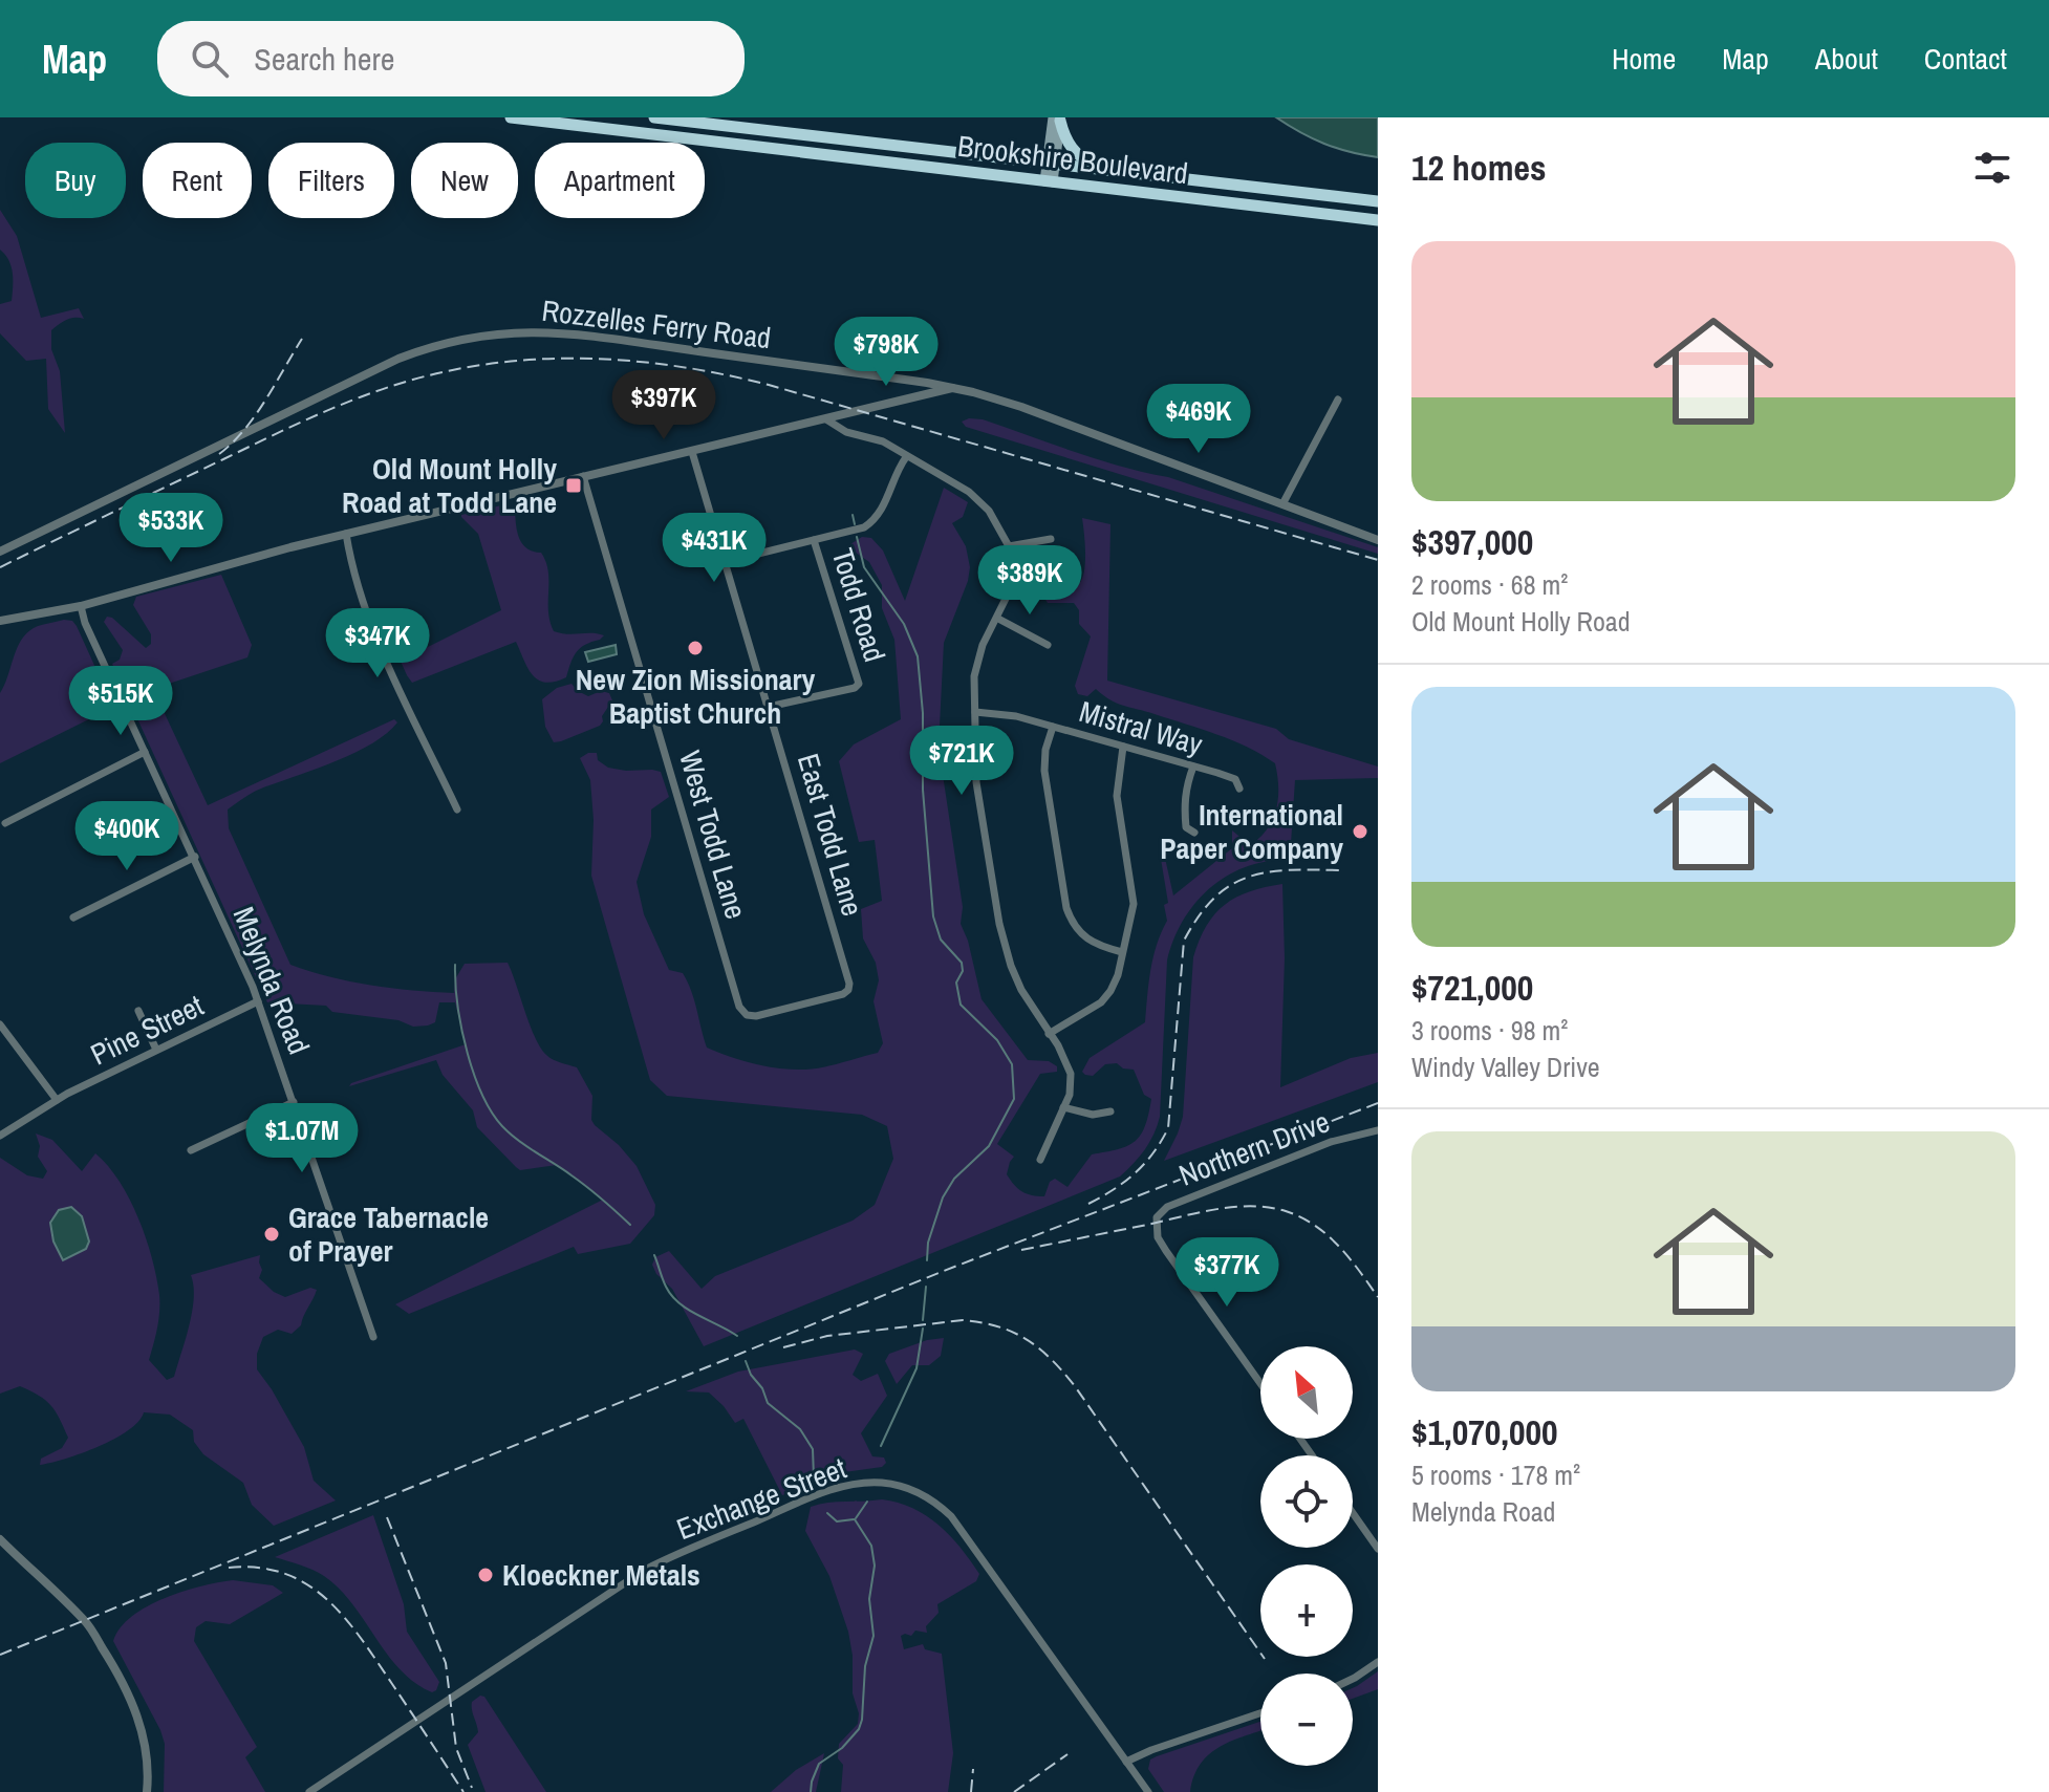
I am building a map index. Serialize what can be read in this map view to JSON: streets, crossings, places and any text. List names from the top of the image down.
{
  "streets": {
    "highway": ["Brookshire Boulevard"],
    "street": [
      "Rozzelles Ferry Road",
      "Todd Road",
      "Mistral Way",
      "West Todd Lane",
      "East Todd Lane",
      "Melynda Road",
      "Pine Street",
      "Northern Drive",
      "Exchange Street"
    ]
  },
  "crossings": [
    ["Todd Road", "East Todd Lane"],
    ["West Todd Lane", "East Todd Lane"],
    ["Melynda Road", "Pine Street"]
  ],
  "places": {
    "transit": ["Old Mount Holly Road at Todd Lane"],
    "other": [
      "New Zion Missionary Baptist Church",
      "International Paper Company",
      "Grace Tabernacle of Prayer",
      "Kloeckner Metals"
    ]
  },
  "north": "top left",
  "page": {
    "header": "Map",
    "search": "Search here",
    "nav": [
      "Home",
      "Map",
      "About",
      "Contact"
    ],
    "heading": "12 homes",
    "chip": [
      "Buy",
      "Rent",
      "Filters",
      "New",
      "Apartment"
    ],
    "list": [
      {
        "name": "$397,000",
        "note": "2 rooms · 68 m² · Old Mount Holly Road"
      },
      {
        "name": "$721,000",
        "note": "3 rooms · 98 m² · Windy Valley Drive"
      },
      {
        "name": "$1,070,000",
        "note": "5 rooms · 178 m² · Melynda Road"
      }
    ],
    "price": [
      "$798K",
      "$397K",
      "$469K",
      "$533K",
      "$431K",
      "$389K",
      "$347K",
      "$515K",
      "$721K",
      "$400K",
      "$1.07M",
      "$377K"
    ],
    "map_buttons": ["+", "−"]
  }
}
